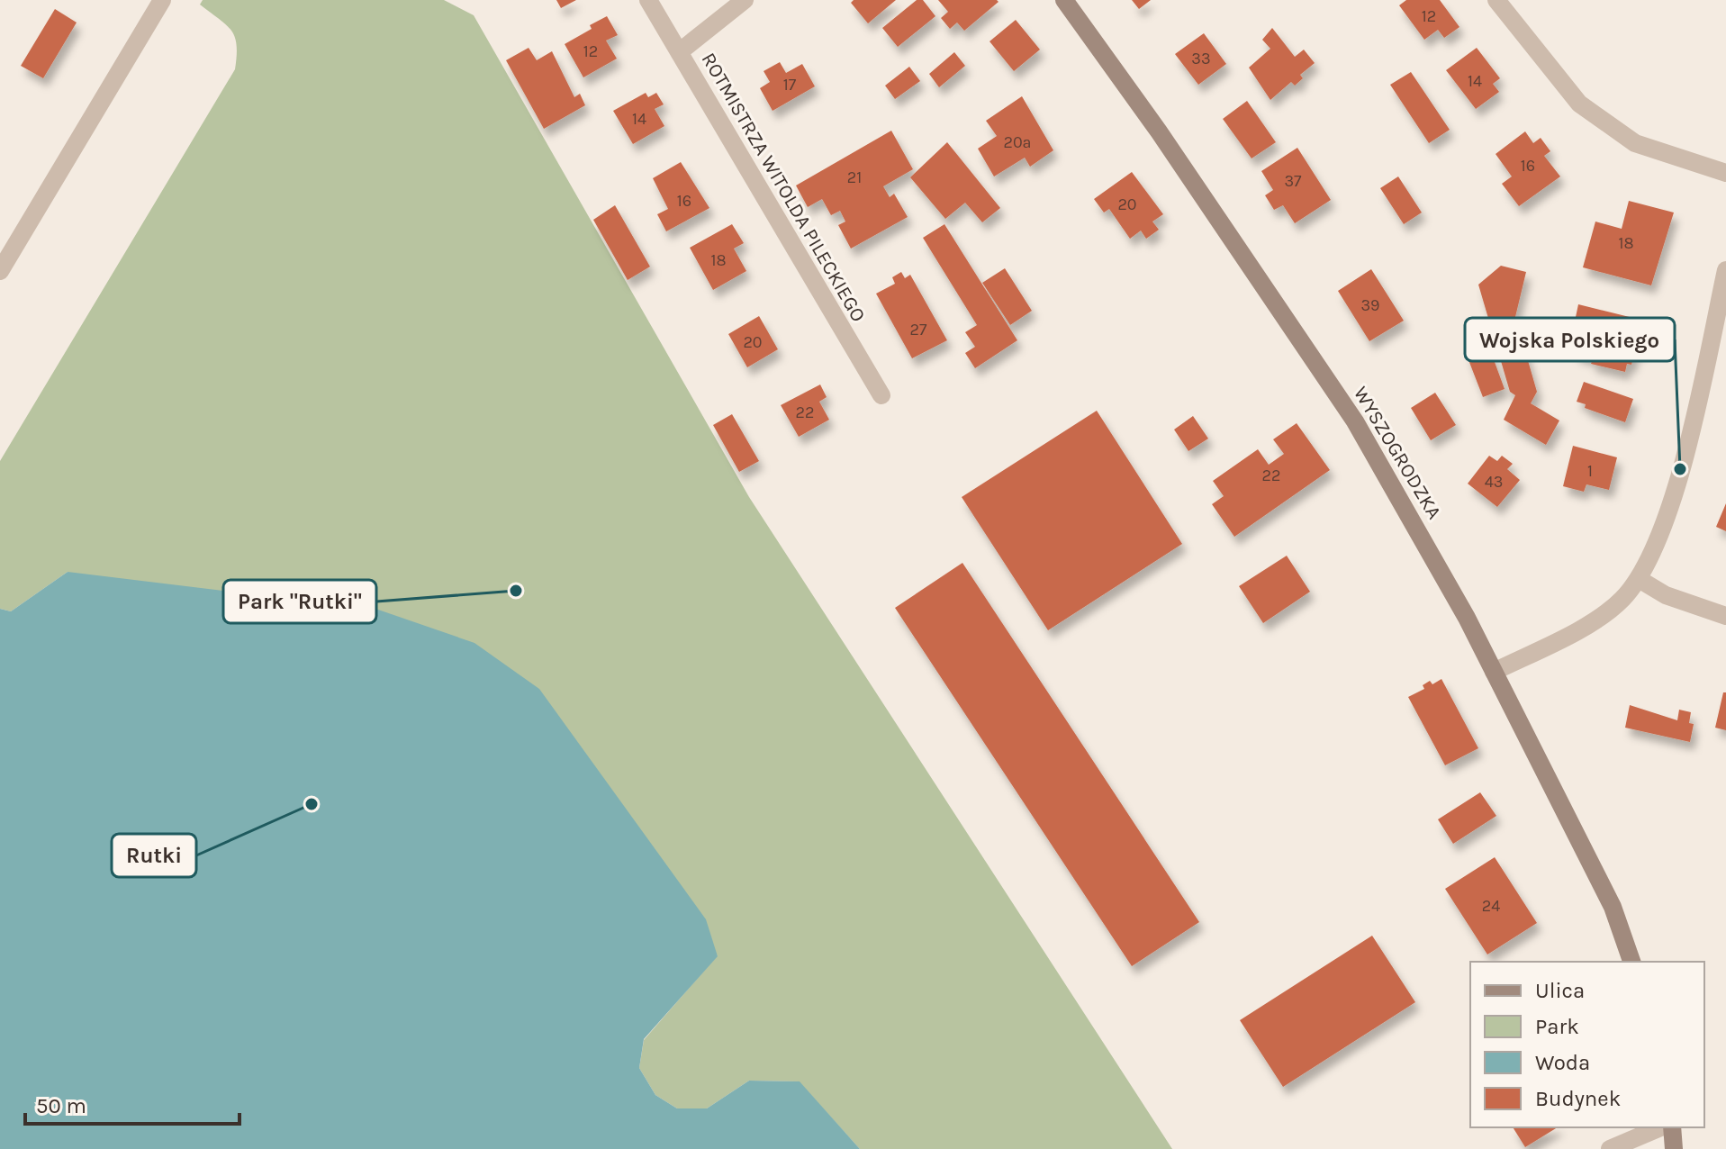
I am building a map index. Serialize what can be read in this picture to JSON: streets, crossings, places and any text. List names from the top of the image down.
{
  "streets": {
    "main road": ["WYSZOGRODZKA"],
    "street": ["ROTMISTRZA WITOLDA PILECKIEGO"]
  },
  "places": ["Wojska Polskiego", "Park \"Rutki\"", "Rutki"],
  "house_numbers": [
    "12",
    "12",
    "33",
    "14",
    "17",
    "14",
    "20a",
    "16",
    "21",
    "37",
    "16",
    "20",
    "18",
    "18",
    "39",
    "27",
    "20",
    "22",
    "1",
    "22",
    "43",
    "24"
  ],
  "legend": [
    "Ulica",
    "Park",
    "Woda",
    "Budynek"
  ],
  "scale_bar": "50 m"
}
